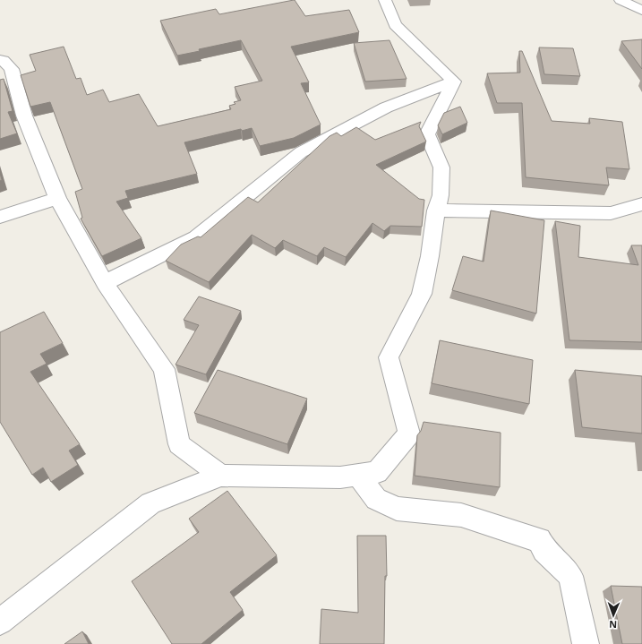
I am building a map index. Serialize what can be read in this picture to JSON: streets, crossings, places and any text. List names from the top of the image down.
{
  "north": "bottom"
}
